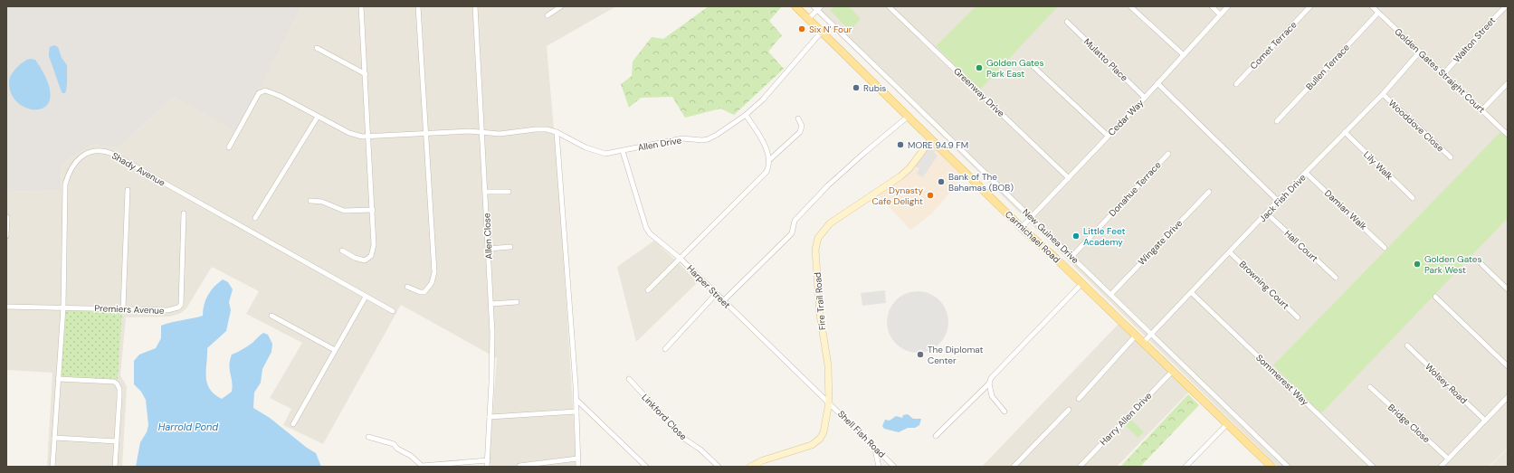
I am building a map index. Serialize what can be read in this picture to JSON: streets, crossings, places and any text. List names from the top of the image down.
{
  "streets": {
    "main road": ["Carmichael Road"],
    "street": [
      "Walton Street",
      "Comet Terrace",
      "Mulatto Place",
      "Bullen Terrace",
      "Golden Gates Straight Court",
      "Greenway Drive",
      "Cedar Way",
      "Wooddove Close",
      "Allen Drive",
      "Lily Walk",
      "Shady Avenue",
      "Donahue Terrace",
      "Jack Fish Drive",
      "Damian Walk",
      "Allen Close",
      "New Guinea Drive",
      "Wingate Drive",
      "Hall Court",
      "Browning Court",
      "Harper Street",
      "Fire Trail Road",
      "Premiers Avenue",
      "Sommerest Way",
      "Wolsey Road",
      "Linkford Close",
      "Harry Allen Drive",
      "Bridge Close",
      "Shell Fish Road"
    ]
  },
  "crossings": [
    ["Walton Street", "Golden Gates Straight Court"],
    ["Mulatto Place", "Cedar Way"],
    ["Bullen Terrace", "Golden Gates Straight Court"],
    ["Golden Gates Straight Court", "Jack Fish Drive"],
    ["Greenway Drive", "Cedar Way"],
    ["Cedar Way", "New Guinea Drive"],
    ["Cedar Way", "Carmichael Road"],
    ["Wooddove Close", "Jack Fish Drive"],
    ["Allen Drive", "Allen Close"],
    ["Allen Drive", "Carmichael Road"],
    ["Allen Drive", "Harper Street"],
    ["Lily Walk", "Jack Fish Drive"],
    ["Shady Avenue", "Premiers Avenue"],
    ["Donahue Terrace", "New Guinea Drive"],
    ["Jack Fish Drive", "Damian Walk"],
    ["Jack Fish Drive", "New Guinea Drive"],
    ["Jack Fish Drive", "Carmichael Road"],
    ["Jack Fish Drive", "Hall Court"],
    ["Jack Fish Drive", "Browning Court"],
    ["Jack Fish Drive", "Sommerest Way"],
    ["New Guinea Drive", "Wingate Drive"],
    ["Carmichael Road", "Fire Trail Road"],
    ["Carmichael Road", "Harry Allen Drive"],
    ["Harper Street", "Fire Trail Road"],
    ["Harper Street", "Shell Fish Road"],
    ["Fire Trail Road", "Shell Fish Road"]
  ],
  "water": ["Harrold Pond"],
  "places": [
    "Six N' Four",
    "Golden Gates Park East",
    "Rubis",
    "MORE 94.9 FM",
    "Bank of The Bahamas (BOB)",
    "Dynasty Cafe Delight",
    "Little Feet Academy",
    "Golden Gates Park West",
    "The Diplomat Center"
  ]
}
